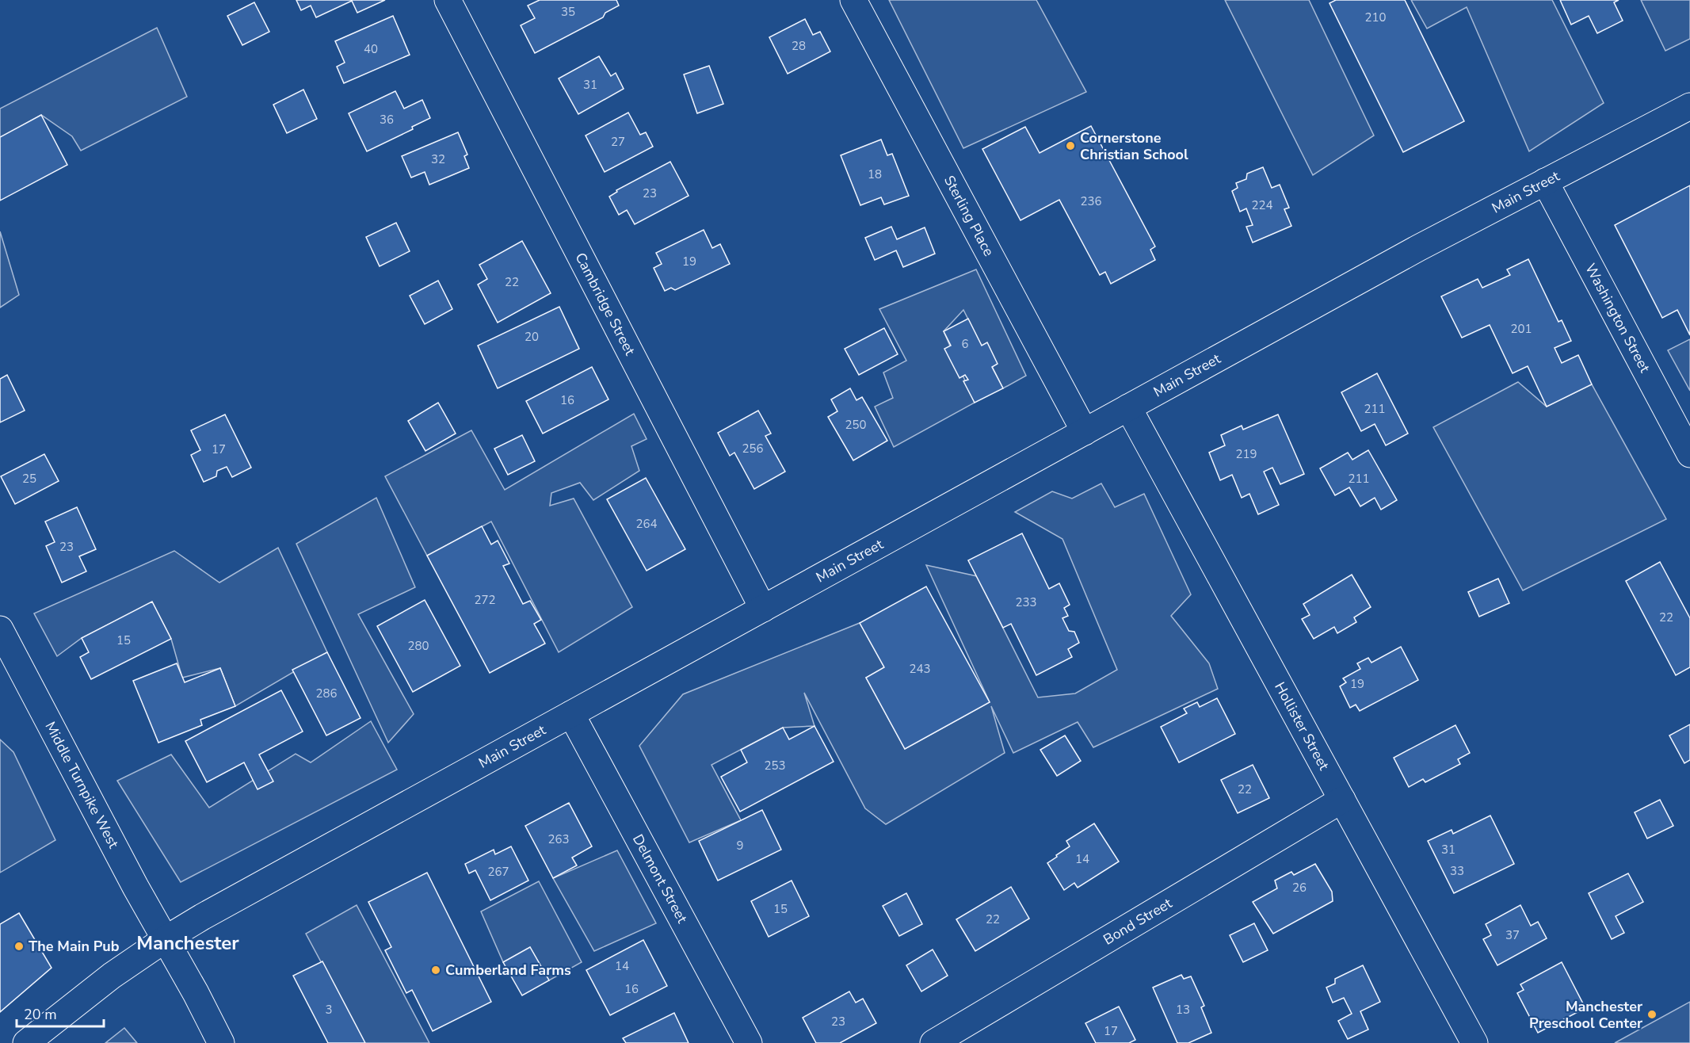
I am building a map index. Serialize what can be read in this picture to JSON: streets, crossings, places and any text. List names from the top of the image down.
{
  "streets": {
    "street": [
      "Main Street",
      "Sterling Place",
      "Cambridge Street",
      "Washington Street",
      "Hollister Street",
      "Middle Turnpike West",
      "Delmont Street",
      "Bond Street"
    ]
  },
  "crossings": [
    ["Main Street", "Sterling Place"],
    ["Main Street", "Cambridge Street"],
    ["Main Street", "Washington Street"],
    ["Main Street", "Hollister Street"],
    ["Main Street", "Middle Turnpike West"],
    ["Main Street", "Delmont Street"],
    ["Hollister Street", "Bond Street"]
  ],
  "districts": ["Manchester"],
  "places": [
    "Cornerstone Christian School",
    "The Main Pub",
    "Cumberland Farms",
    "Manchester Preschool Center"
  ],
  "house_numbers": [
    "35",
    "210",
    "28",
    "40",
    "31",
    "36",
    "27",
    "32",
    "18",
    "23",
    "236",
    "224",
    "19",
    "22",
    "201",
    "20",
    "6",
    "16",
    "211",
    "250",
    "256",
    "17",
    "219",
    "25",
    "211",
    "264",
    "23",
    "272",
    "233",
    "22",
    "15",
    "280",
    "243",
    "19",
    "286",
    "253",
    "22",
    "263",
    "9",
    "31",
    "14",
    "33",
    "267",
    "26",
    "15",
    "22",
    "37",
    "14",
    "16",
    "3",
    "13",
    "23",
    "17"
  ],
  "scale_bar": "20 m"
}
